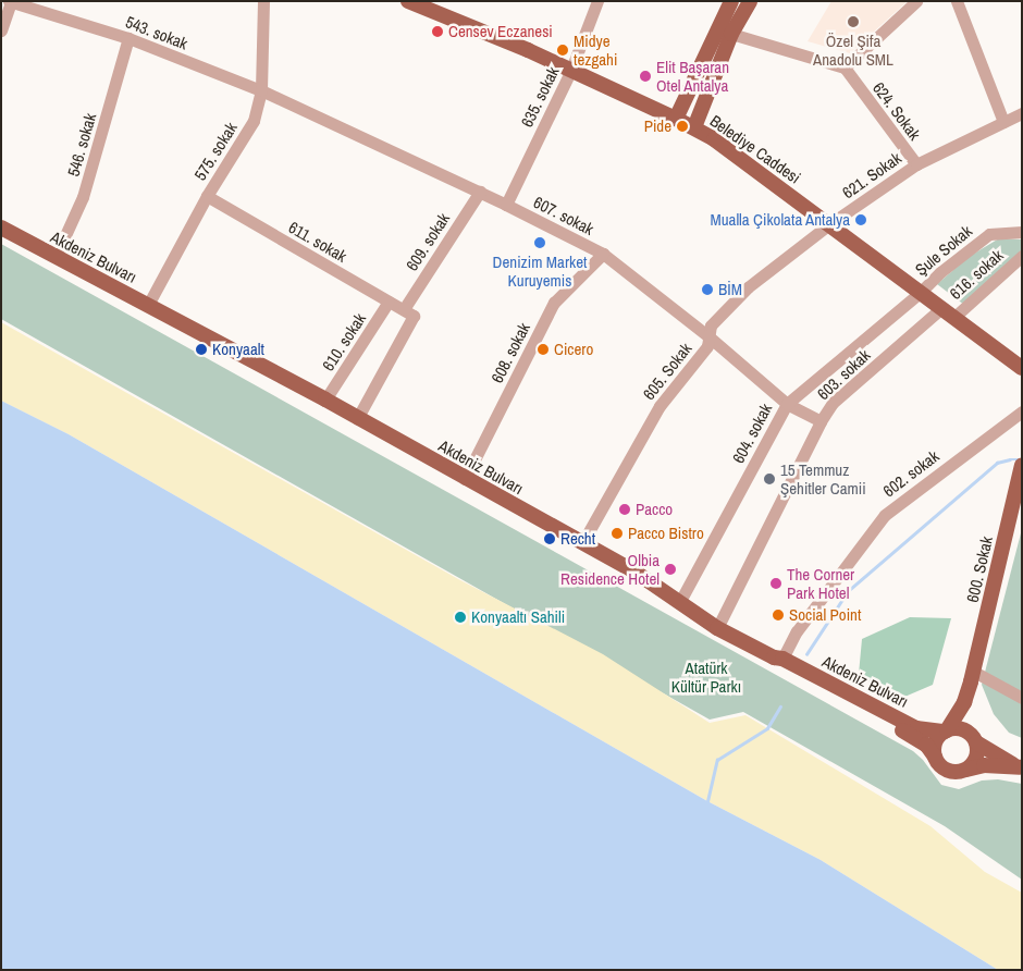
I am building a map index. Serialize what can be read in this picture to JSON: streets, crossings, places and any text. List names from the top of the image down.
{
  "streets": {
    "main road": ["Belediye Caddesi", "Akdeniz Bulvarı", "600. Sokak"],
    "street": [
      "543. sokak",
      "635. sokak",
      "624. Sokak",
      "546. sokak",
      "575. sokak",
      "621. Sokak",
      "607. sokak",
      "611. sokak",
      "609. sokak",
      "Şule Sokak",
      "616. sokak",
      "610. sokak",
      "608. sokak",
      "605. Sokak",
      "603. sokak",
      "604. sokak",
      "602. sokak"
    ]
  },
  "crossings": [
    ["543. sokak", "546. sokak"],
    ["543. sokak", "575. sokak"],
    ["543. sokak", "607. sokak"],
    ["635. sokak", "Belediye Caddesi"],
    ["635. sokak", "607. sokak"],
    ["624. Sokak", "621. Sokak"],
    ["546. sokak", "Akdeniz Bulvarı"],
    ["Belediye Caddesi", "621. Sokak"],
    ["Belediye Caddesi", "Şule Sokak"],
    ["Belediye Caddesi", "616. sokak"],
    ["Belediye Caddesi", "605. Sokak"],
    ["Belediye Caddesi", "603. sokak"],
    ["Belediye Caddesi", "604. sokak"],
    ["575. sokak", "607. sokak"],
    ["575. sokak", "611. sokak"],
    ["575. sokak", "Akdeniz Bulvarı"],
    ["621. Sokak", "605. Sokak"],
    ["607. sokak", "609. sokak"],
    ["607. sokak", "608. sokak"],
    ["607. sokak", "605. Sokak"],
    ["607. sokak", "603. sokak"],
    ["607. sokak", "604. sokak"],
    ["611. sokak", "609. sokak"],
    ["611. sokak", "610. sokak"],
    ["609. sokak", "Akdeniz Bulvarı"],
    ["Şule Sokak", "604. sokak"],
    ["Akdeniz Bulvarı", "610. sokak"],
    ["Akdeniz Bulvarı", "608. sokak"],
    ["Akdeniz Bulvarı", "605. Sokak"],
    ["Akdeniz Bulvarı", "603. sokak"],
    ["Akdeniz Bulvarı", "604. sokak"],
    ["Akdeniz Bulvarı", "602. sokak"],
    ["616. sokak", "603. sokak"]
  ],
  "parks": ["Atatürk Kültür Parkı"],
  "places": [
    "Özel Şifa Anadolu SML",
    "Censev Eczanesi",
    "Midye tezgahi",
    "Elit Başaran Otel Antalya",
    "Pide",
    "Mualla Çikolata Antalya",
    "Denizim Market Kuruyemis",
    "BİM",
    "Konyaalt",
    "Cicero",
    "15 Temmuz Şehitler Camii",
    "Pacco",
    "Pacco Bistro",
    "Recht",
    "Olbia Residence Hotel",
    "The Corner Park Hotel",
    "Social Point",
    "Konyaaltı Sahili"
  ]
}
